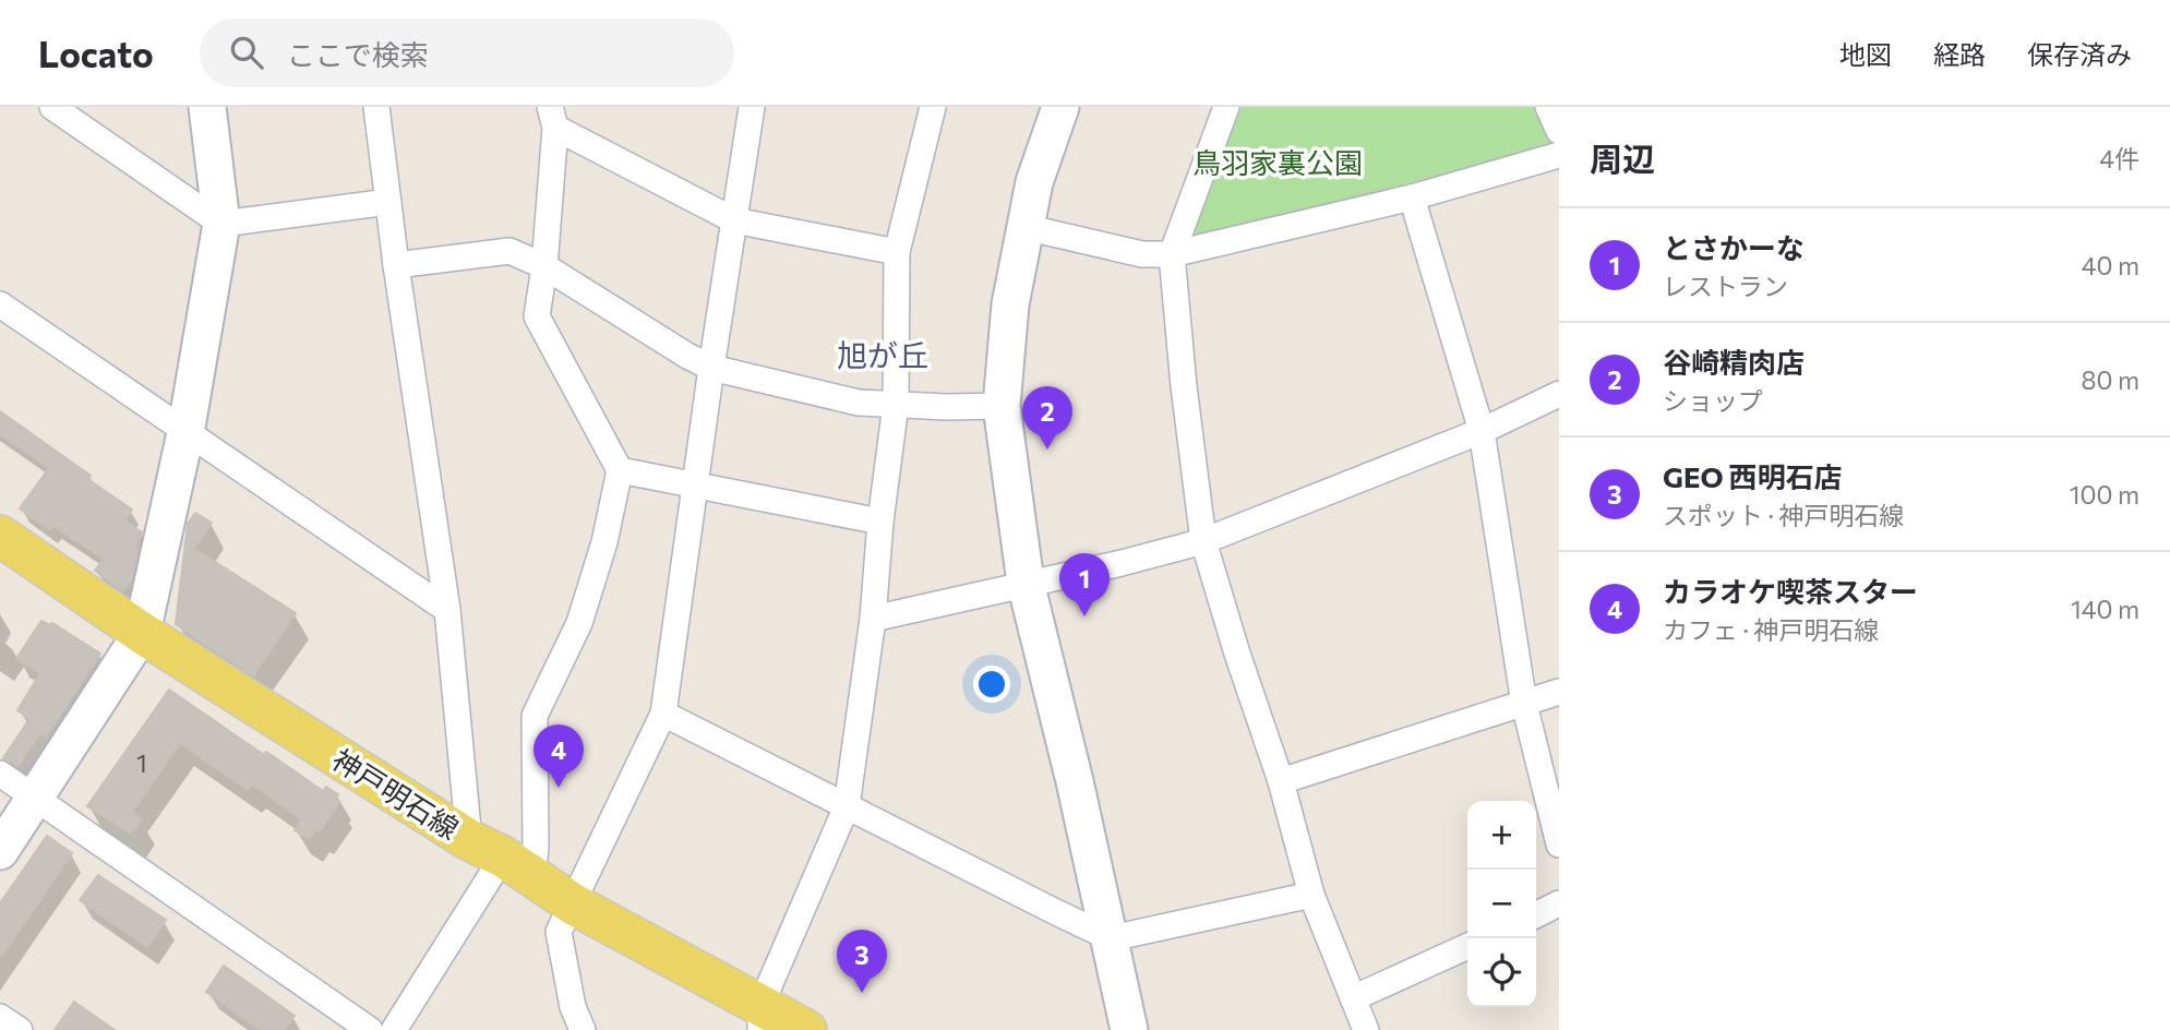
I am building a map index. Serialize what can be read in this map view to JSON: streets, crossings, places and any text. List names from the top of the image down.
{
  "streets": {
    "main road": ["神戸明石線"]
  },
  "districts": ["旭が丘"],
  "parks": ["鳥羽家裏公園"],
  "house_numbers": ["1"],
  "page": {
    "header": "Locato",
    "search": "ここで検索",
    "nav": ["地図", "経路", "保存済み"],
    "heading": ["周辺", "4件"],
    "list": [
      {
        "mark": "1",
        "name": "とさかーな",
        "note": "レストラン",
        "value": "40 m"
      },
      {
        "mark": "2",
        "name": "谷崎精肉店",
        "note": "ショップ",
        "value": "80 m"
      },
      {
        "mark": "3",
        "name": "GEO 西明石店",
        "note": "スポット · 神戸明石線",
        "value": "100 m"
      },
      {
        "mark": "4",
        "name": "カラオケ喫茶スター",
        "note": "カフェ · 神戸明石線",
        "value": "140 m"
      }
    ],
    "pins": [
      "2",
      "1",
      "4",
      "3"
    ],
    "map_buttons": ["+", "−"]
  }
}
